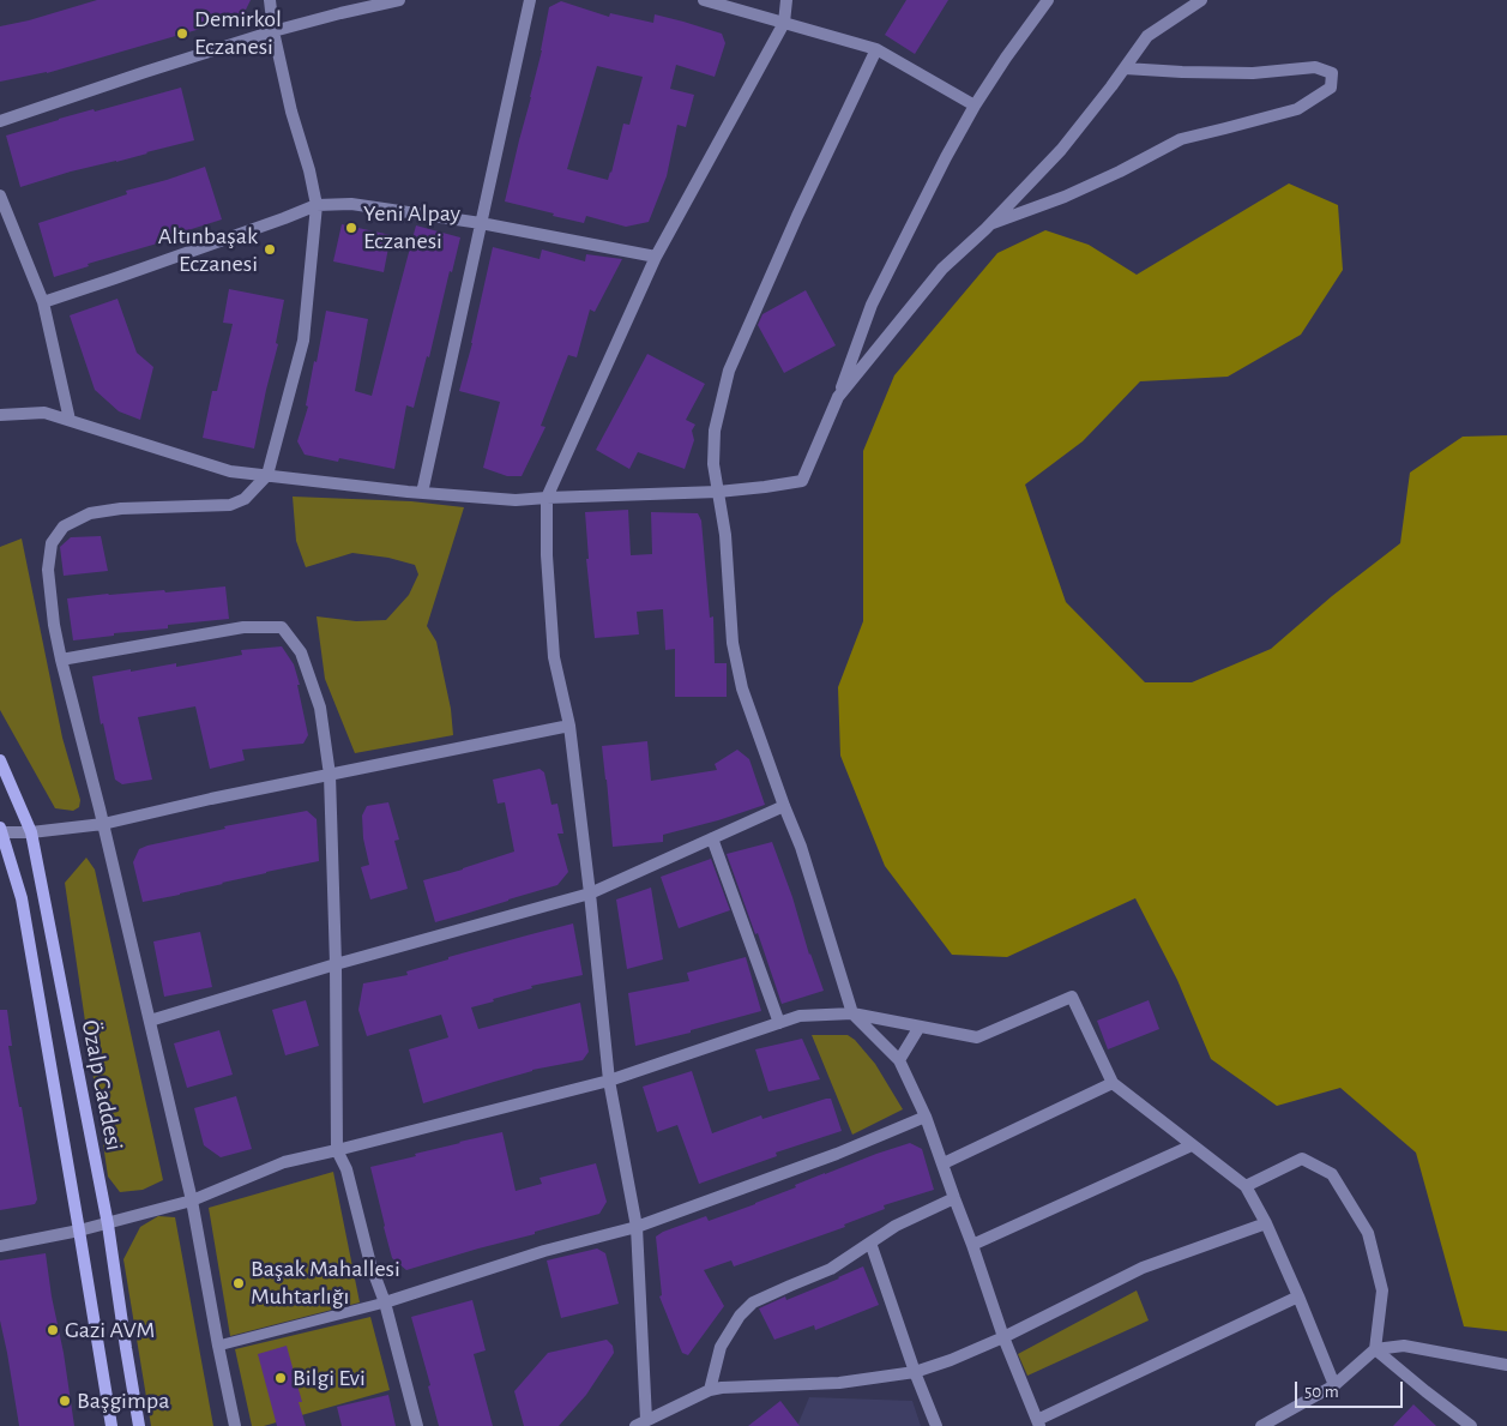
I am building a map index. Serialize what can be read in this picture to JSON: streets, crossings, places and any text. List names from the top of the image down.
{
  "streets": {
    "main road": ["Özalp Caddesi"]
  },
  "places": [
    "Demirkol Eczanesi",
    "Yeni Alpay Eczanesi",
    "Altınbaşak Eczanesi",
    "Başak Mahallesi Muhtarlığı",
    "Gazi AVM",
    "Bilgi Evi",
    "Başgimpa"
  ],
  "scale_bar": "50 m"
}
